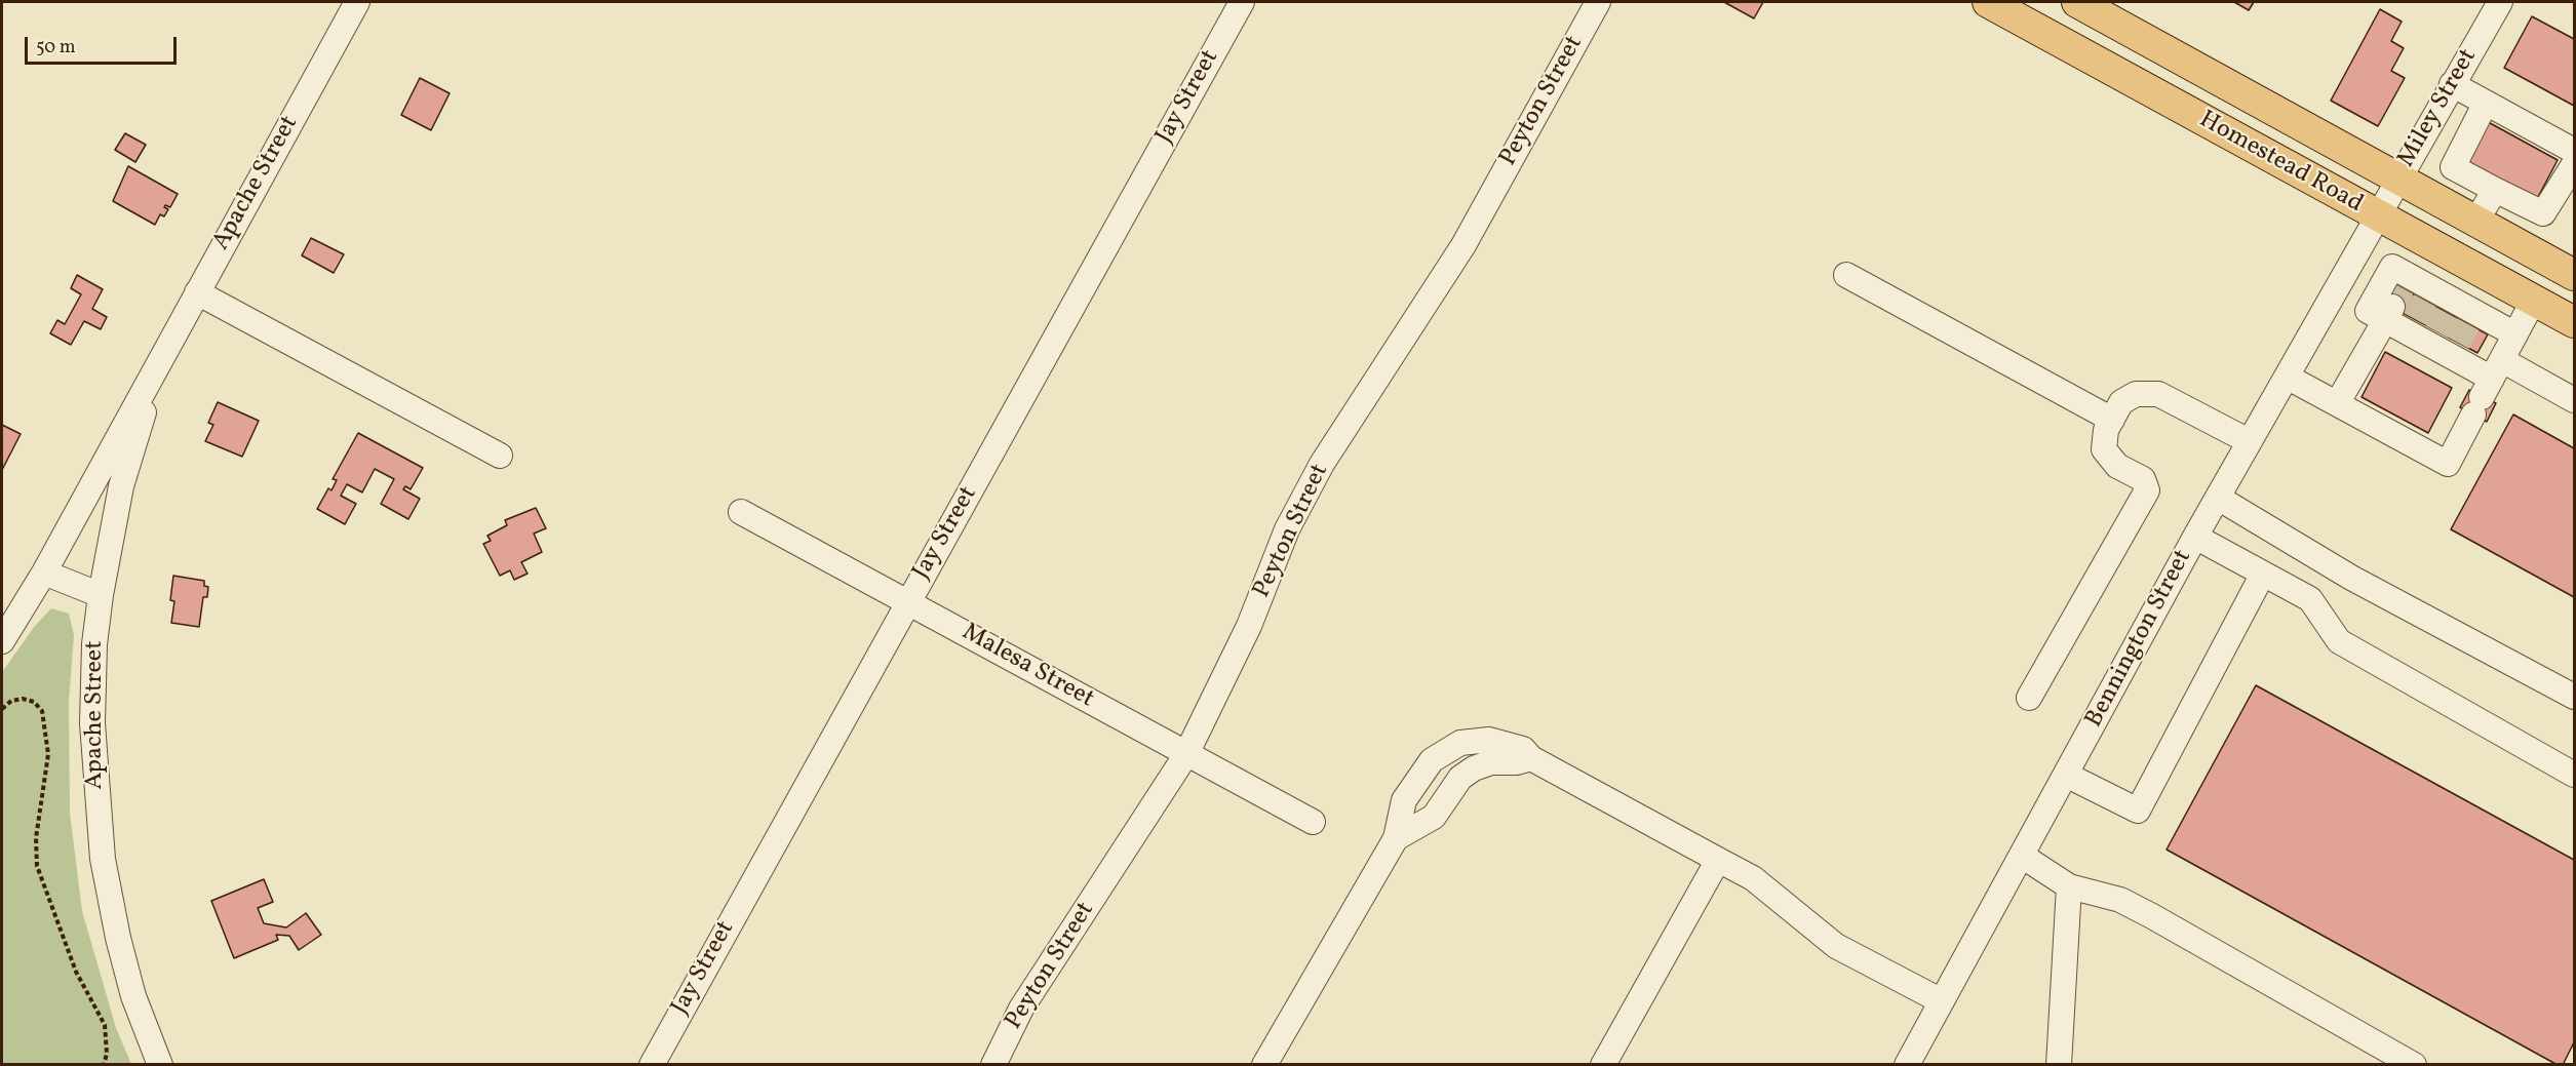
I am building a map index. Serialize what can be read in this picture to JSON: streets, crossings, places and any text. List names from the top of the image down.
{
  "streets": {
    "main road": ["Homestead Road"],
    "street": [
      "Jay Street",
      "Peyton Street",
      "Miley Street",
      "Apache Street",
      "Bennington Street",
      "Malesa Street"
    ]
  },
  "crossings": [
    ["Jay Street", "Malesa Street"],
    ["Peyton Street", "Malesa Street"],
    ["Miley Street", "Homestead Road"],
    ["Miley Street", "Bennington Street"],
    ["Homestead Road", "Bennington Street"]
  ],
  "scale_bar": "50 m"
}
